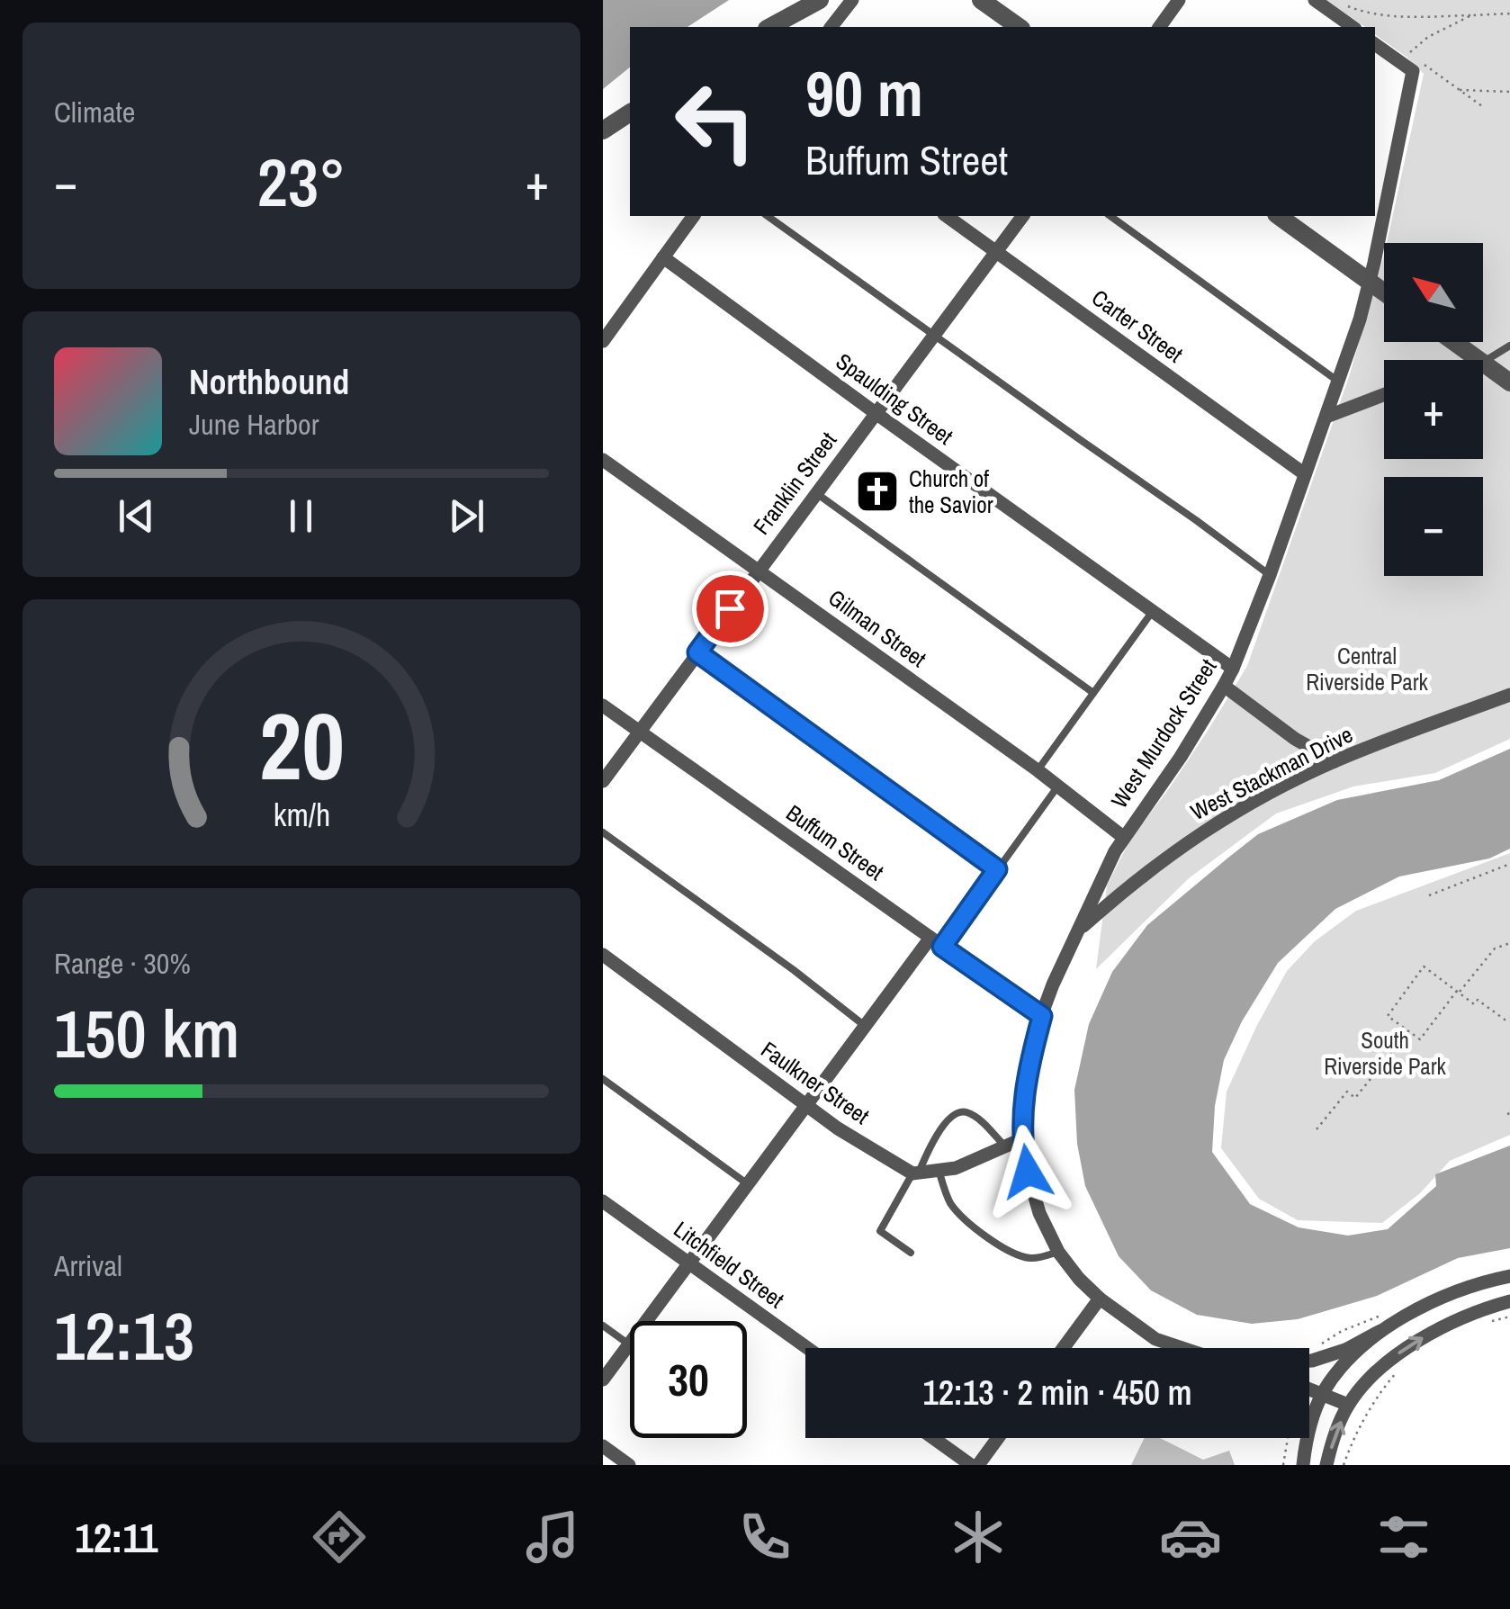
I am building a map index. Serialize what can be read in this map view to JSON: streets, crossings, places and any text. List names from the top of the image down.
{
  "streets": {
    "street": [
      "Carter Street",
      "Spaulding Street",
      "Franklin Street",
      "Gilman Street",
      "West Murdock Street",
      "West Stackman Drive",
      "Buffum Street",
      "Faulkner Street",
      "Litchfield Street"
    ]
  },
  "crossings": [
    ["Carter Street", "Franklin Street"],
    ["Carter Street", "West Murdock Street"],
    ["Spaulding Street", "Franklin Street"],
    ["Spaulding Street", "West Murdock Street"],
    ["Franklin Street", "Gilman Street"],
    ["Franklin Street", "Buffum Street"],
    ["Gilman Street", "West Murdock Street"],
    ["West Murdock Street", "West Stackman Drive"],
    ["West Murdock Street", "Buffum Street"]
  ],
  "parks": ["Central Riverside Park", "South Riverside Park"],
  "places": {
    "church": ["Church of the Savior"]
  },
  "north": "top left",
  "page": {
    "tile": [
      "Climate",
      ["Range · 30%", "150 km"],
      ["Arrival", "12:13"]
    ],
    "turn": ["90 m", "Buffum Street"],
    "heat": ["−", "23°", "+"],
    "map_buttons": ["+", "−"],
    "song": ["Northbound", "June Harbor"],
    "limit": "30",
    "trip": "12:13 · 2 min · 450 m",
    "tabs": "12:11",
    "gauge": ["20", "km/h"]
  }
}
